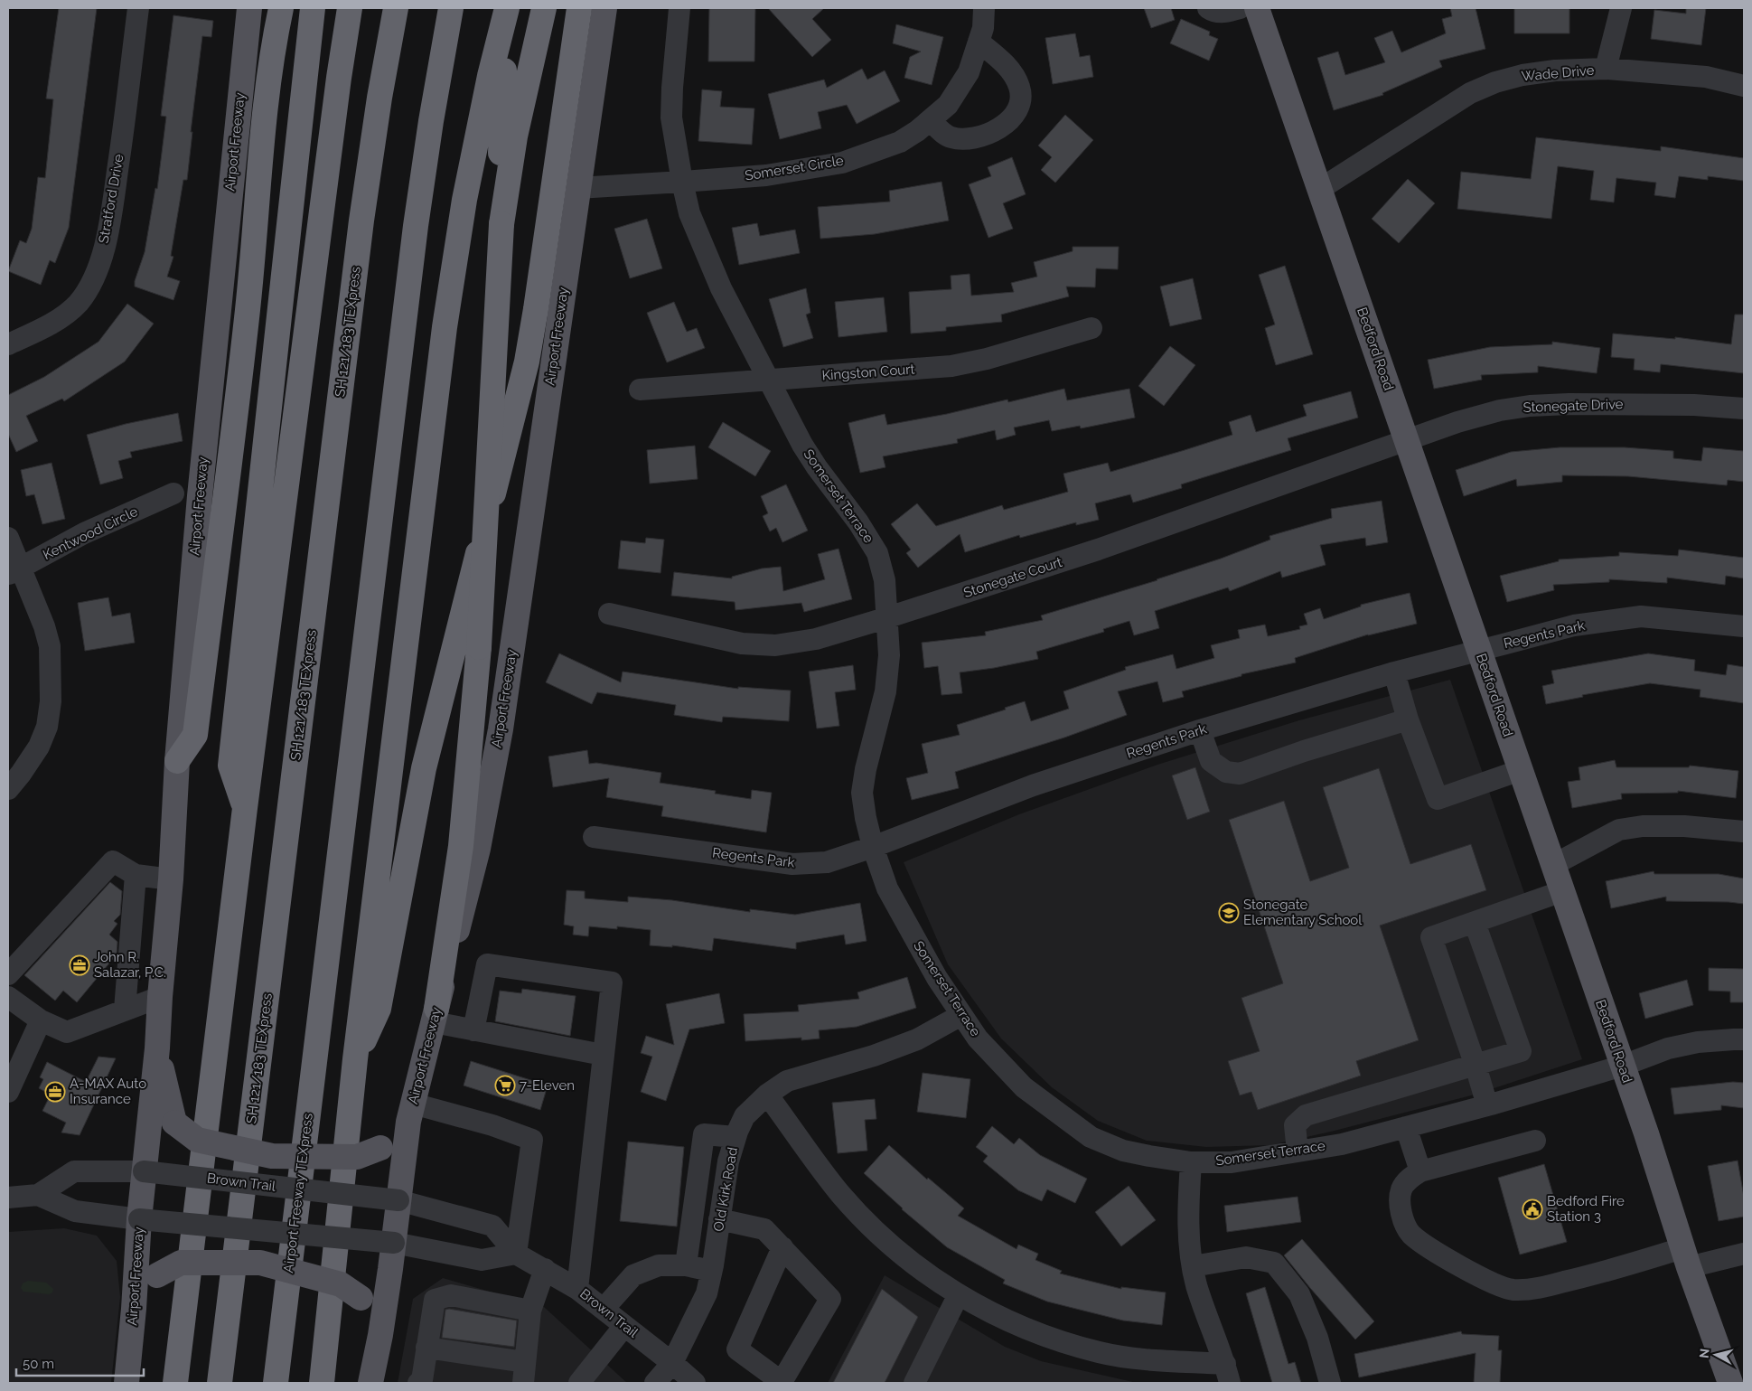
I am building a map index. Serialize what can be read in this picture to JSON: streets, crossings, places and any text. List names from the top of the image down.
{
  "streets": {
    "highway": ["SH 121/183 TEXpress", "Airport Freeway TEXpress"],
    "main road": ["Airport Freeway", "Bedford Road"],
    "street": [
      "Wade Drive",
      "Somerset Circle",
      "Stratford Drive",
      "Kingston Court",
      "Stonegate Drive",
      "Somerset Terrace",
      "Kentwood Circle",
      "Stonegate Court",
      "Regents Park",
      "Brown Trail",
      "Old Kirk Road"
    ]
  },
  "crossings": [
    ["Wade Drive", "Bedford Road"],
    ["Airport Freeway", "Somerset Circle"],
    ["Airport Freeway", "Brown Trail"],
    ["Somerset Circle", "Somerset Terrace"],
    ["Bedford Road", "Stonegate Drive"],
    ["Bedford Road", "Somerset Terrace"],
    ["Bedford Road", "Stonegate Court"],
    ["Bedford Road", "Regents Park"],
    ["Kingston Court", "Somerset Terrace"],
    ["Stonegate Drive", "Stonegate Court"],
    ["Somerset Terrace", "Stonegate Court"],
    ["Somerset Terrace", "Regents Park"],
    ["Somerset Terrace", "Old Kirk Road"],
    ["Brown Trail", "Old Kirk Road"]
  ],
  "places": {
    "school or university": ["Stonegate Elementary School"],
    "office": ["John R. Salazar, P.C.", "A-MAX Auto Insurance"],
    "supermarket": ["7-Eleven"],
    "public building": ["Bedford Fire Station 3"]
  },
  "scale_bar": "50 m",
  "north": "left"
}
